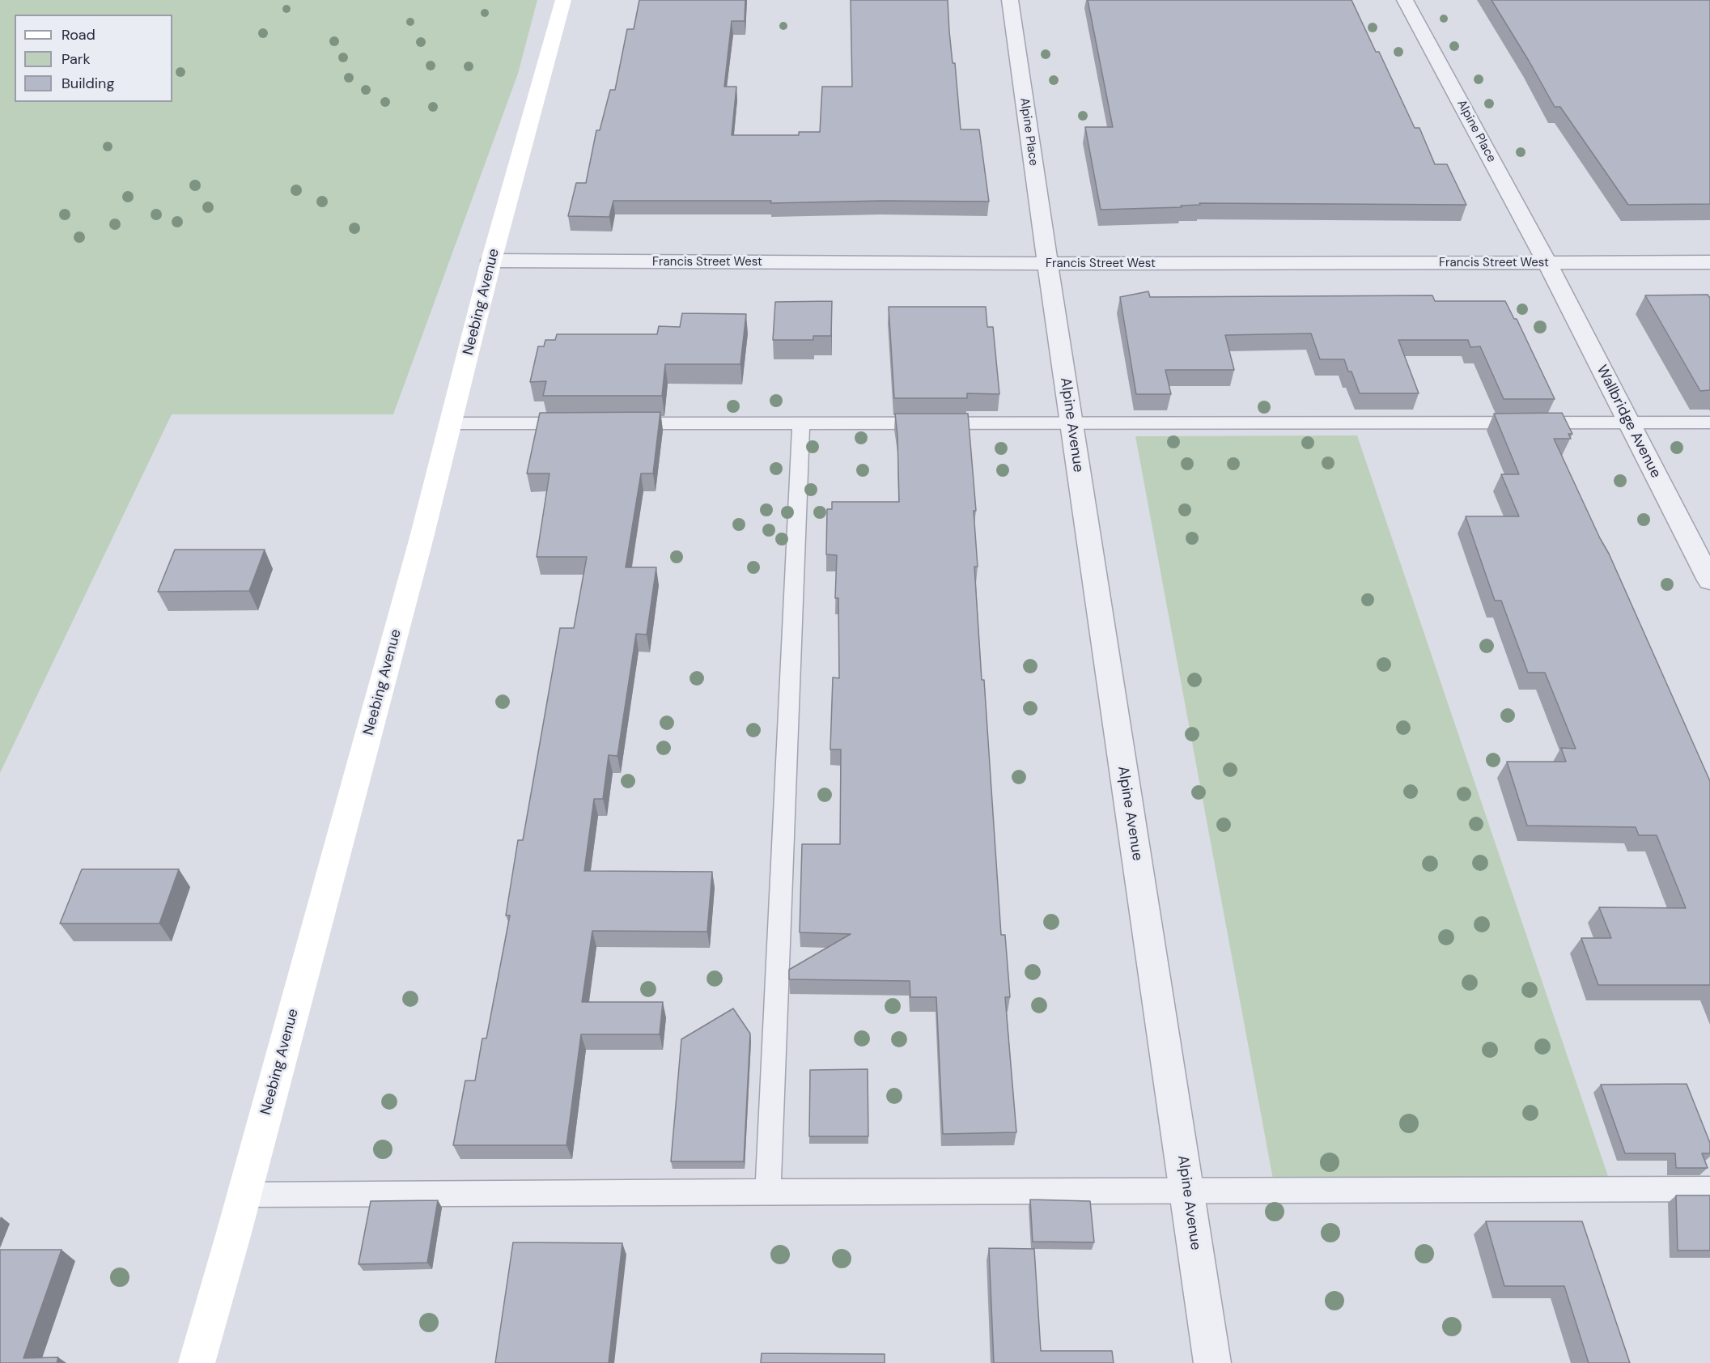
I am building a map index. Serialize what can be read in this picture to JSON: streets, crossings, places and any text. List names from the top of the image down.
{
  "streets": {
    "main road": ["Neebing Avenue"],
    "street": [
      "Alpine Place",
      "Francis Street West",
      "Wallbridge Avenue",
      "Alpine Avenue"
    ]
  },
  "crossings": [
    ["Alpine Place", "Francis Street West"],
    ["Alpine Place", "Wallbridge Avenue"],
    ["Alpine Place", "Alpine Avenue"],
    ["Francis Street West", "Neebing Avenue"],
    ["Francis Street West", "Wallbridge Avenue"],
    ["Francis Street West", "Alpine Avenue"]
  ],
  "legend": ["Road", "Park", "Building"]
}
